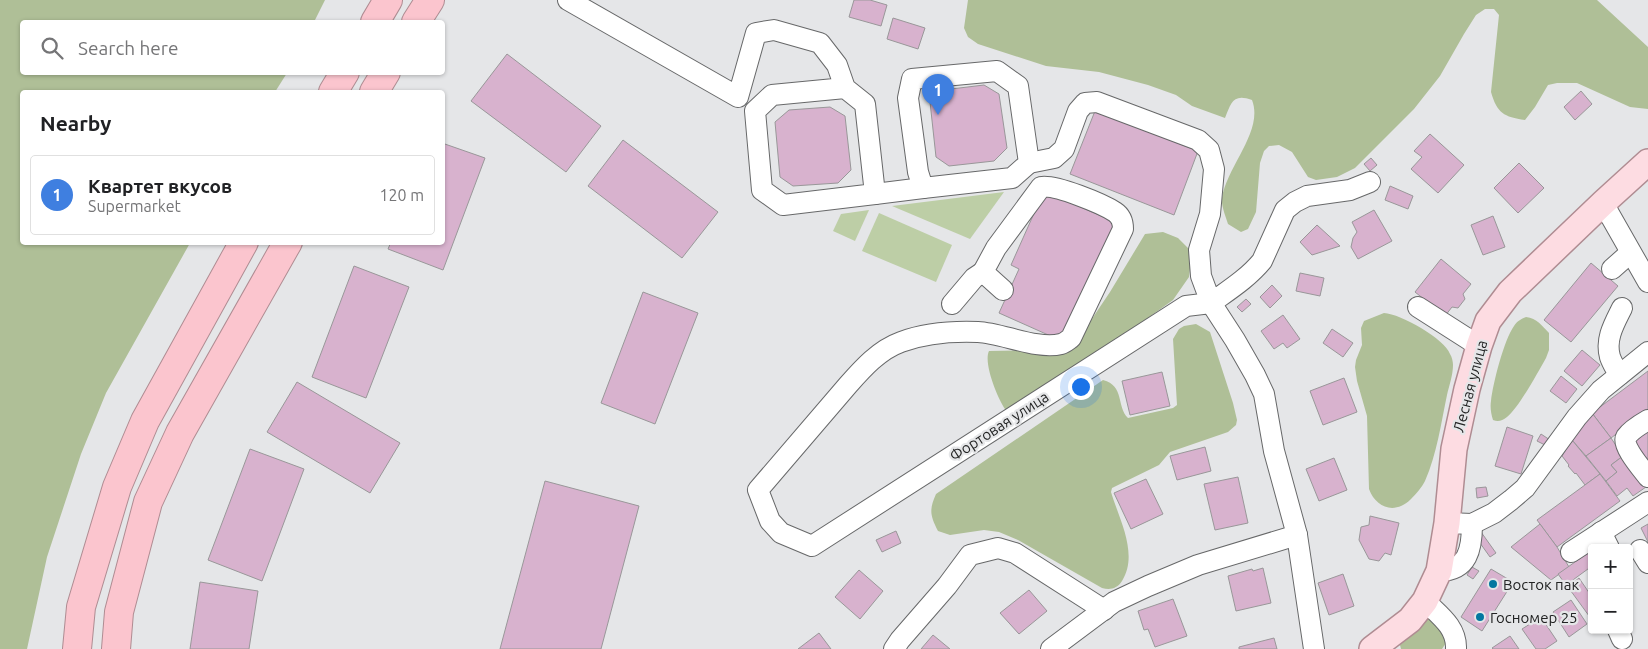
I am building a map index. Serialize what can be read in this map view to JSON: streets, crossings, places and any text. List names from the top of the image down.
{
  "streets": {
    "main road": ["Лесная улица"],
    "street": ["Фортовая улица"]
  },
  "places": ["Восток пак", "Госномер 25"],
  "page": {
    "search": "Search here",
    "pins": "1",
    "heading": "Nearby",
    "list": [
      {
        "mark": "1",
        "name": "Квартет вкусов",
        "note": "Supermarket",
        "value": "120 m"
      }
    ],
    "map_buttons": ["+", "−"]
  }
}
